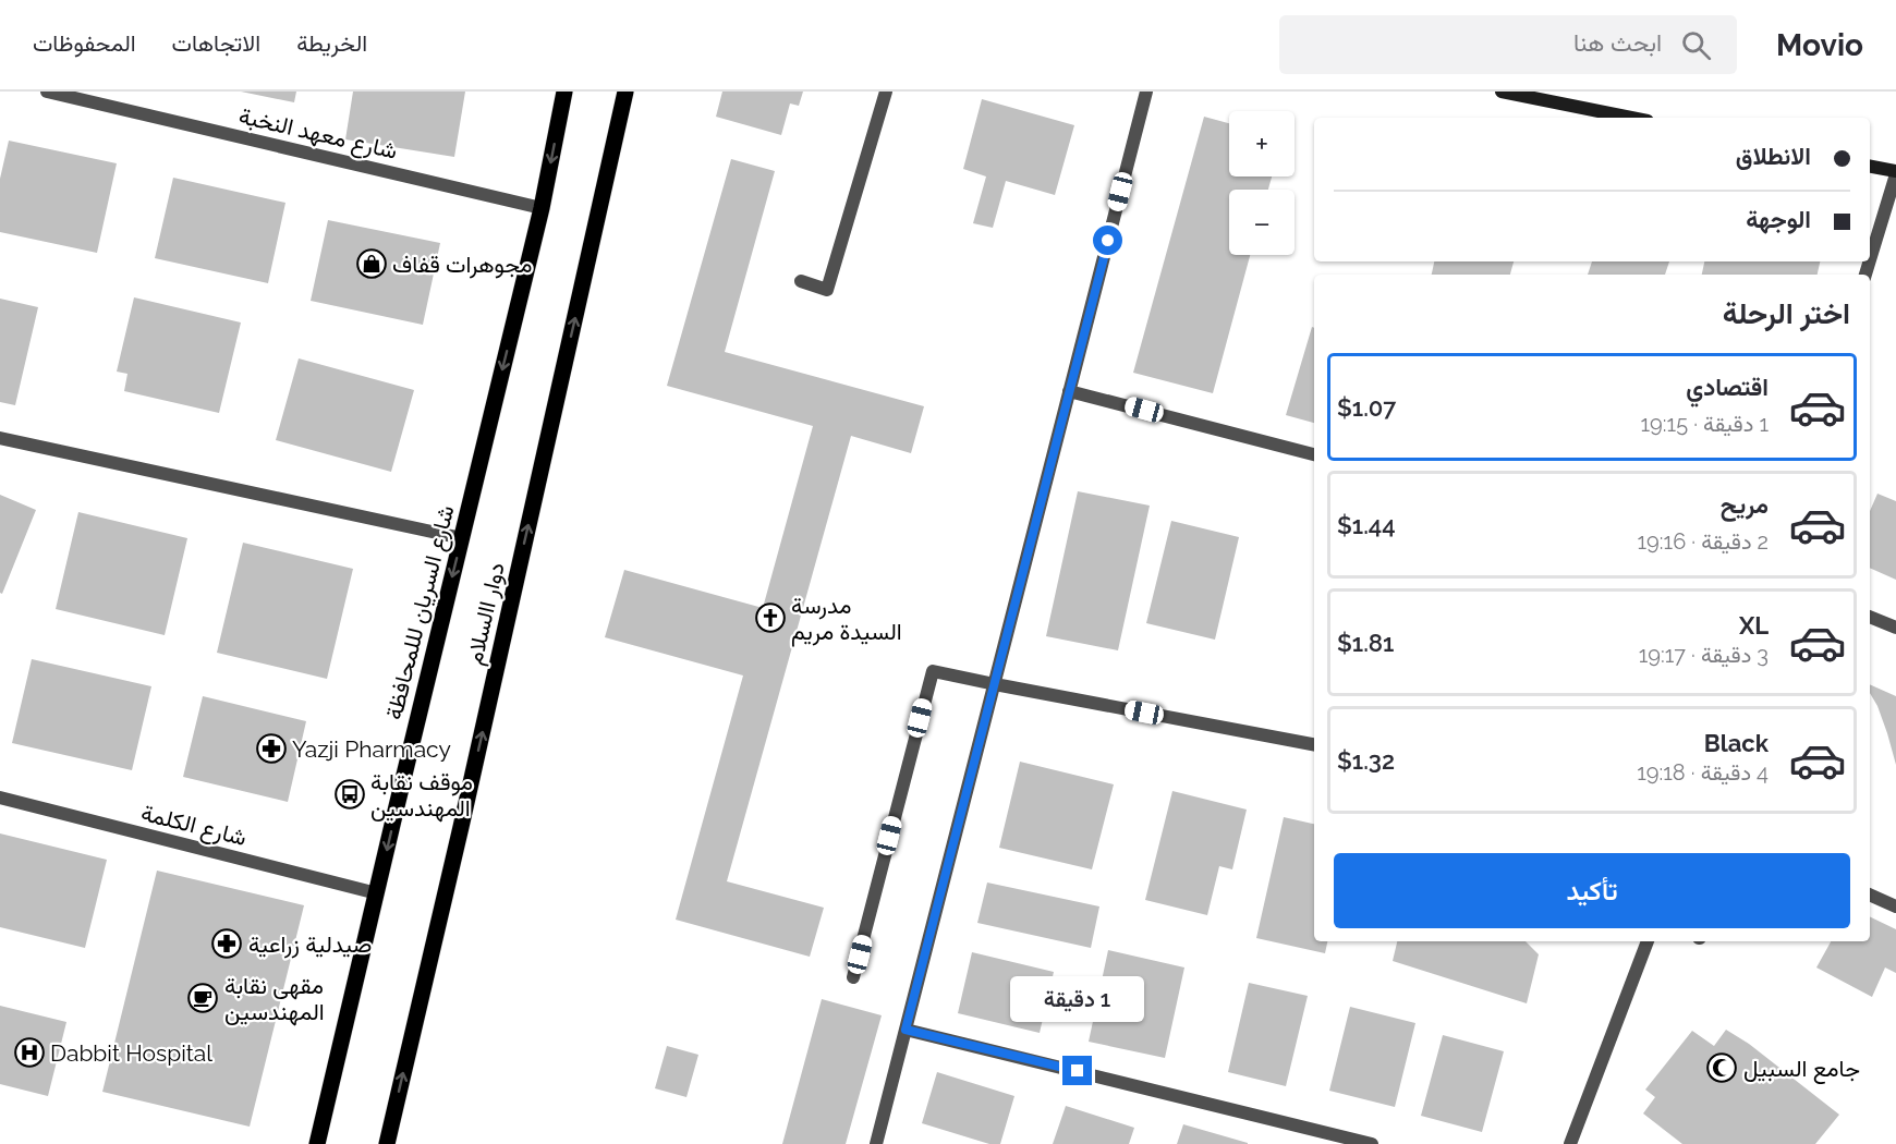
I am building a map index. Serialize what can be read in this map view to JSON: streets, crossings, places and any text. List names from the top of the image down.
{
  "streets": {
    "main road": ["شارع السريان لللمحافظة", "دوار االسلام"],
    "street": ["شارع معهد النخبة", "شارع الكلمة"]
  },
  "crossings": [
    ["شارع معهد النخبة", "شارع السريان لللمحافظة"],
    ["شارع السريان لللمحافظة", "شارع الكلمة"]
  ],
  "one_way": ["شارع السريان لللمحافظة", "دوار االسلام"],
  "places": {
    "shop": ["مجوهرات قفاف"],
    "church": ["مدرسة السيدة مريم"],
    "pharmacy": ["Yazji Pharmacy", "صيدلية زراعية"],
    "bus stop": ["موقف نقابة المهندسين"],
    "cafe": ["مقهى نقابة المهندسين"],
    "hospital": ["Dabbit Hospital"],
    "mosque": ["جامع السبيل"]
  },
  "page": {
    "header": "Movio",
    "search": "ابحث هنا",
    "nav": ["الخريطة", "الاتجاهات", "المحفوظات"],
    "map_buttons": ["+", "−"],
    "banner": ["الانطلاق", "الوجهة"],
    "heading": "اختر الرحلة",
    "list": [
      {
        "name": "اقتصادي",
        "note": "1 دقيقة · 19:15",
        "value": "$1.07"
      },
      {
        "name": "مريح",
        "note": "2 دقيقة · 19:16",
        "value": "$1.44"
      },
      {
        "name": "XL",
        "note": "3 دقيقة · 19:17",
        "value": "$1.81"
      },
      {
        "name": "Black",
        "note": "4 دقيقة · 19:18",
        "value": "$1.32"
      }
    ],
    "buttons": "تأكيد",
    "bubble": "1 دقيقة"
  }
}
